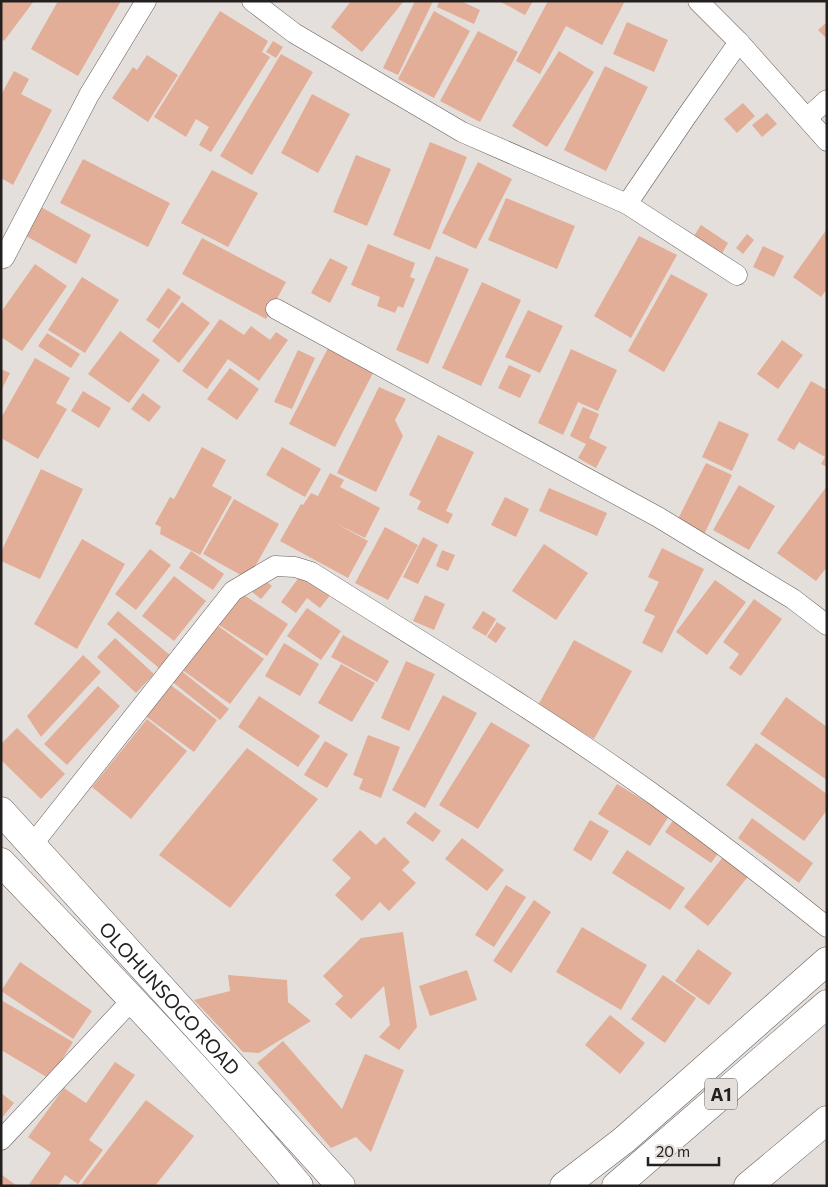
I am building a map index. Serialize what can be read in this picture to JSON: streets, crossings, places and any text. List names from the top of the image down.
{
  "streets": {
    "main road": ["OLOHUNSOGO ROAD", "A1"]
  },
  "scale_bar": "20 m"
}
